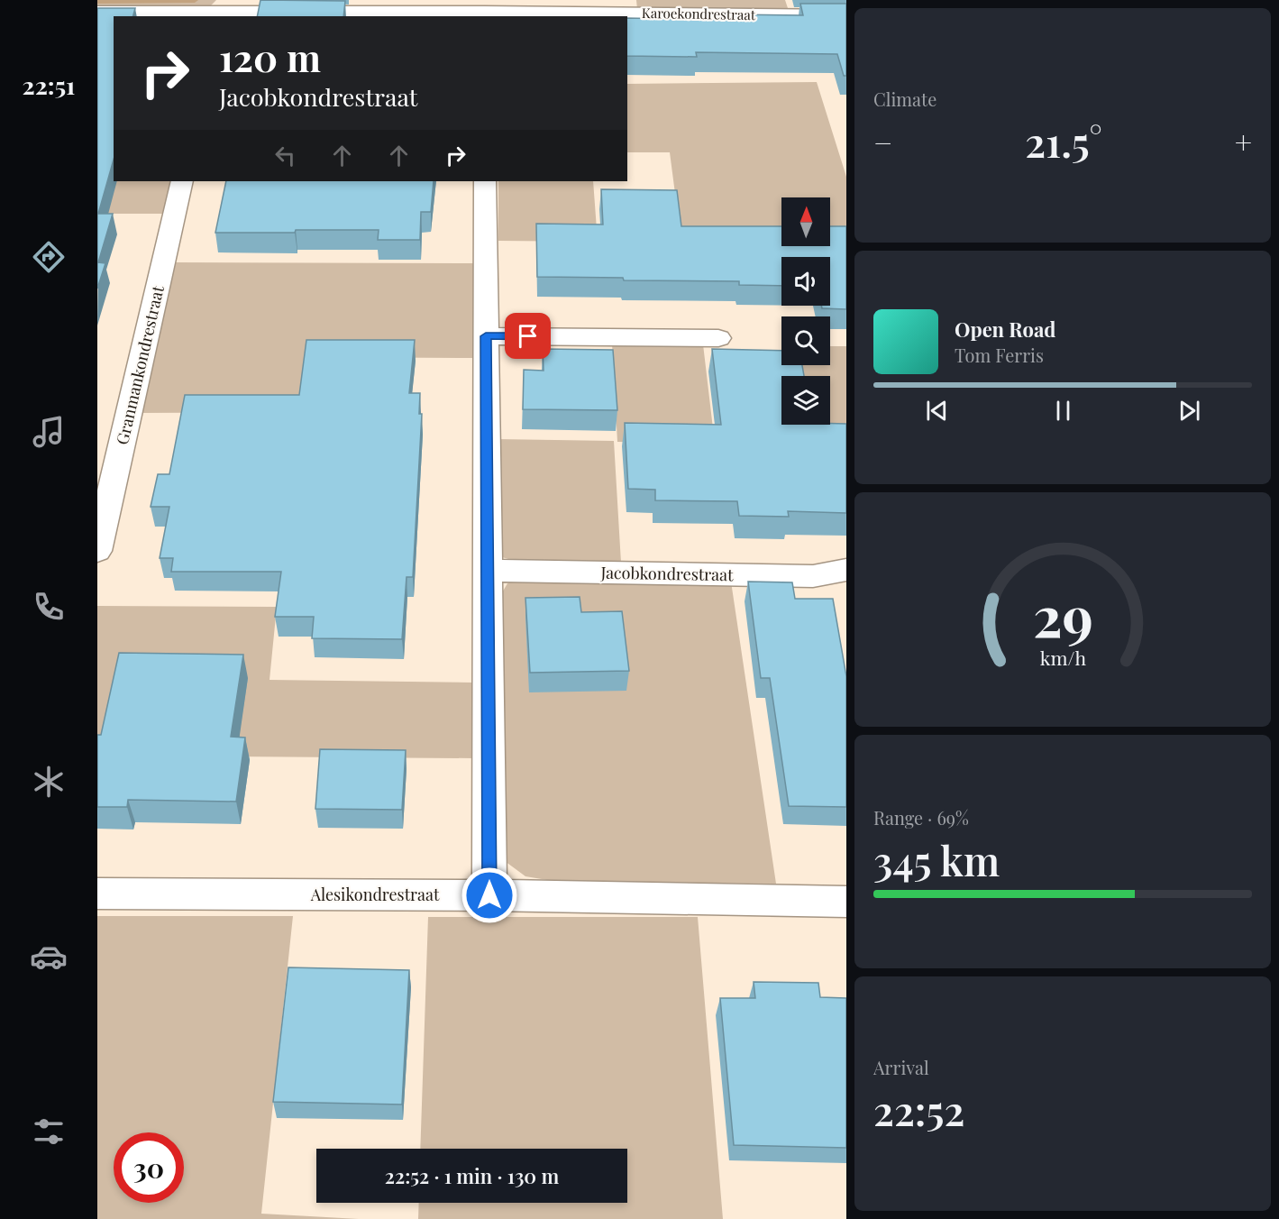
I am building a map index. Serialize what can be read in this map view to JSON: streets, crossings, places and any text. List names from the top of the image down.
{
  "streets": {
    "street": [
      "Karoekondrestraat",
      "Granmankondrestraat",
      "Jacobkondrestraat",
      "Alesikondrestraat"
    ]
  },
  "north": "top",
  "page": {
    "tabs": "22:51",
    "tile": [
      "Climate",
      ["Range · 69%", "345 km"],
      ["Arrival", "22:52"]
    ],
    "turn": ["120 m", "Jacobkondrestraat"],
    "heat": ["−", "21.5°", "+"],
    "song": ["Open Road", "Tom Ferris"],
    "limit": "30",
    "trip": "22:52 · 1 min · 130 m",
    "gauge": ["29", "km/h"]
  }
}
